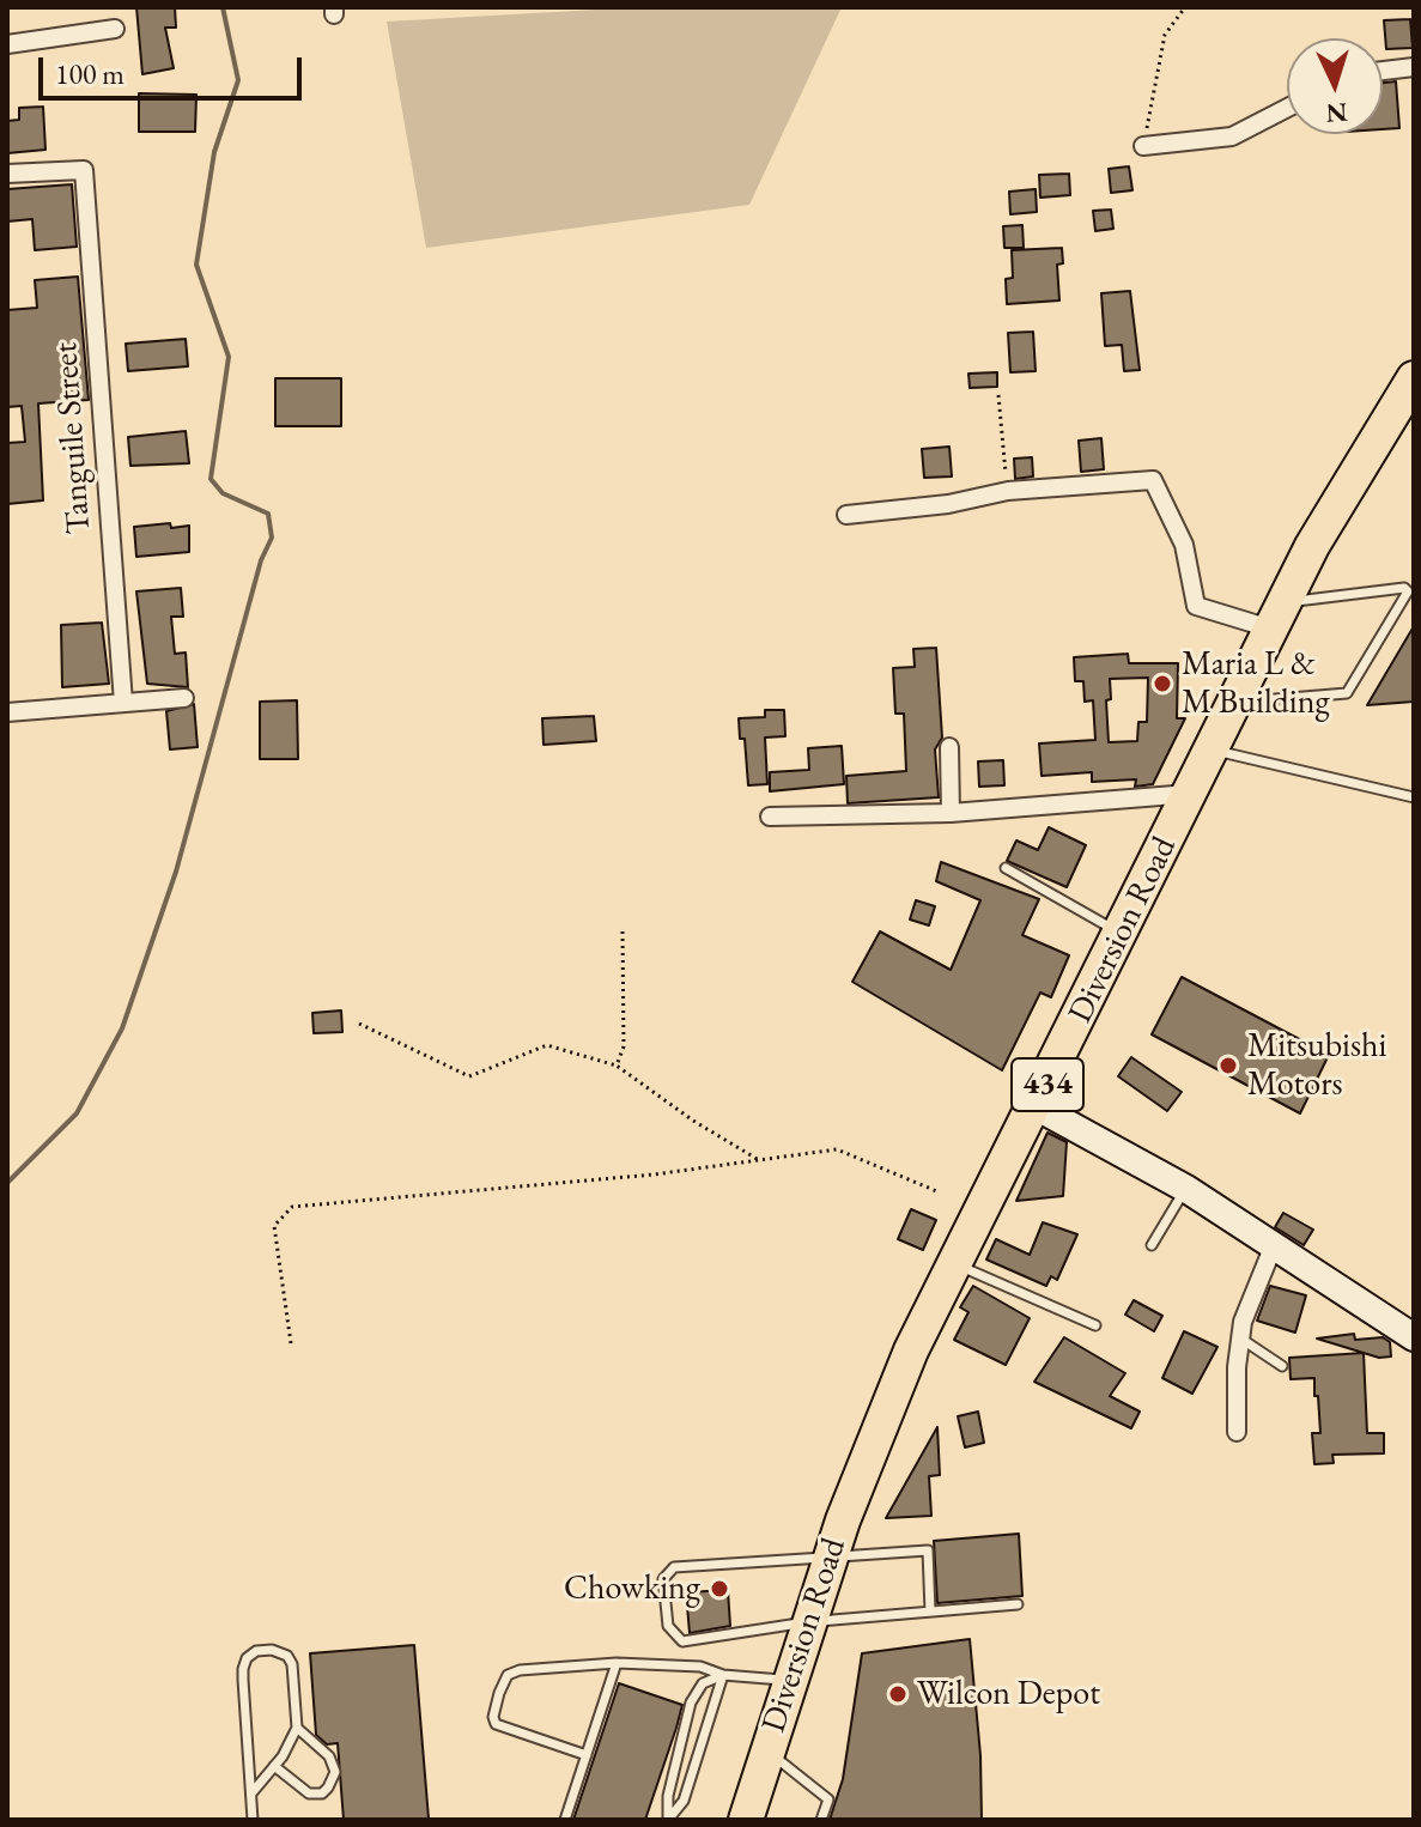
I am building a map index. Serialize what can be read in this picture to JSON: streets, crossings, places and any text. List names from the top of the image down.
{
  "streets": {
    "highway": ["Diversion Road", "434"],
    "street": ["Tanguile Street"]
  },
  "places": [
    "Maria L & M Building",
    "Mitsubishi Motors",
    "Chowking",
    "Wilcon Depot"
  ],
  "scale_bar": "100 m",
  "north": "bottom"
}
